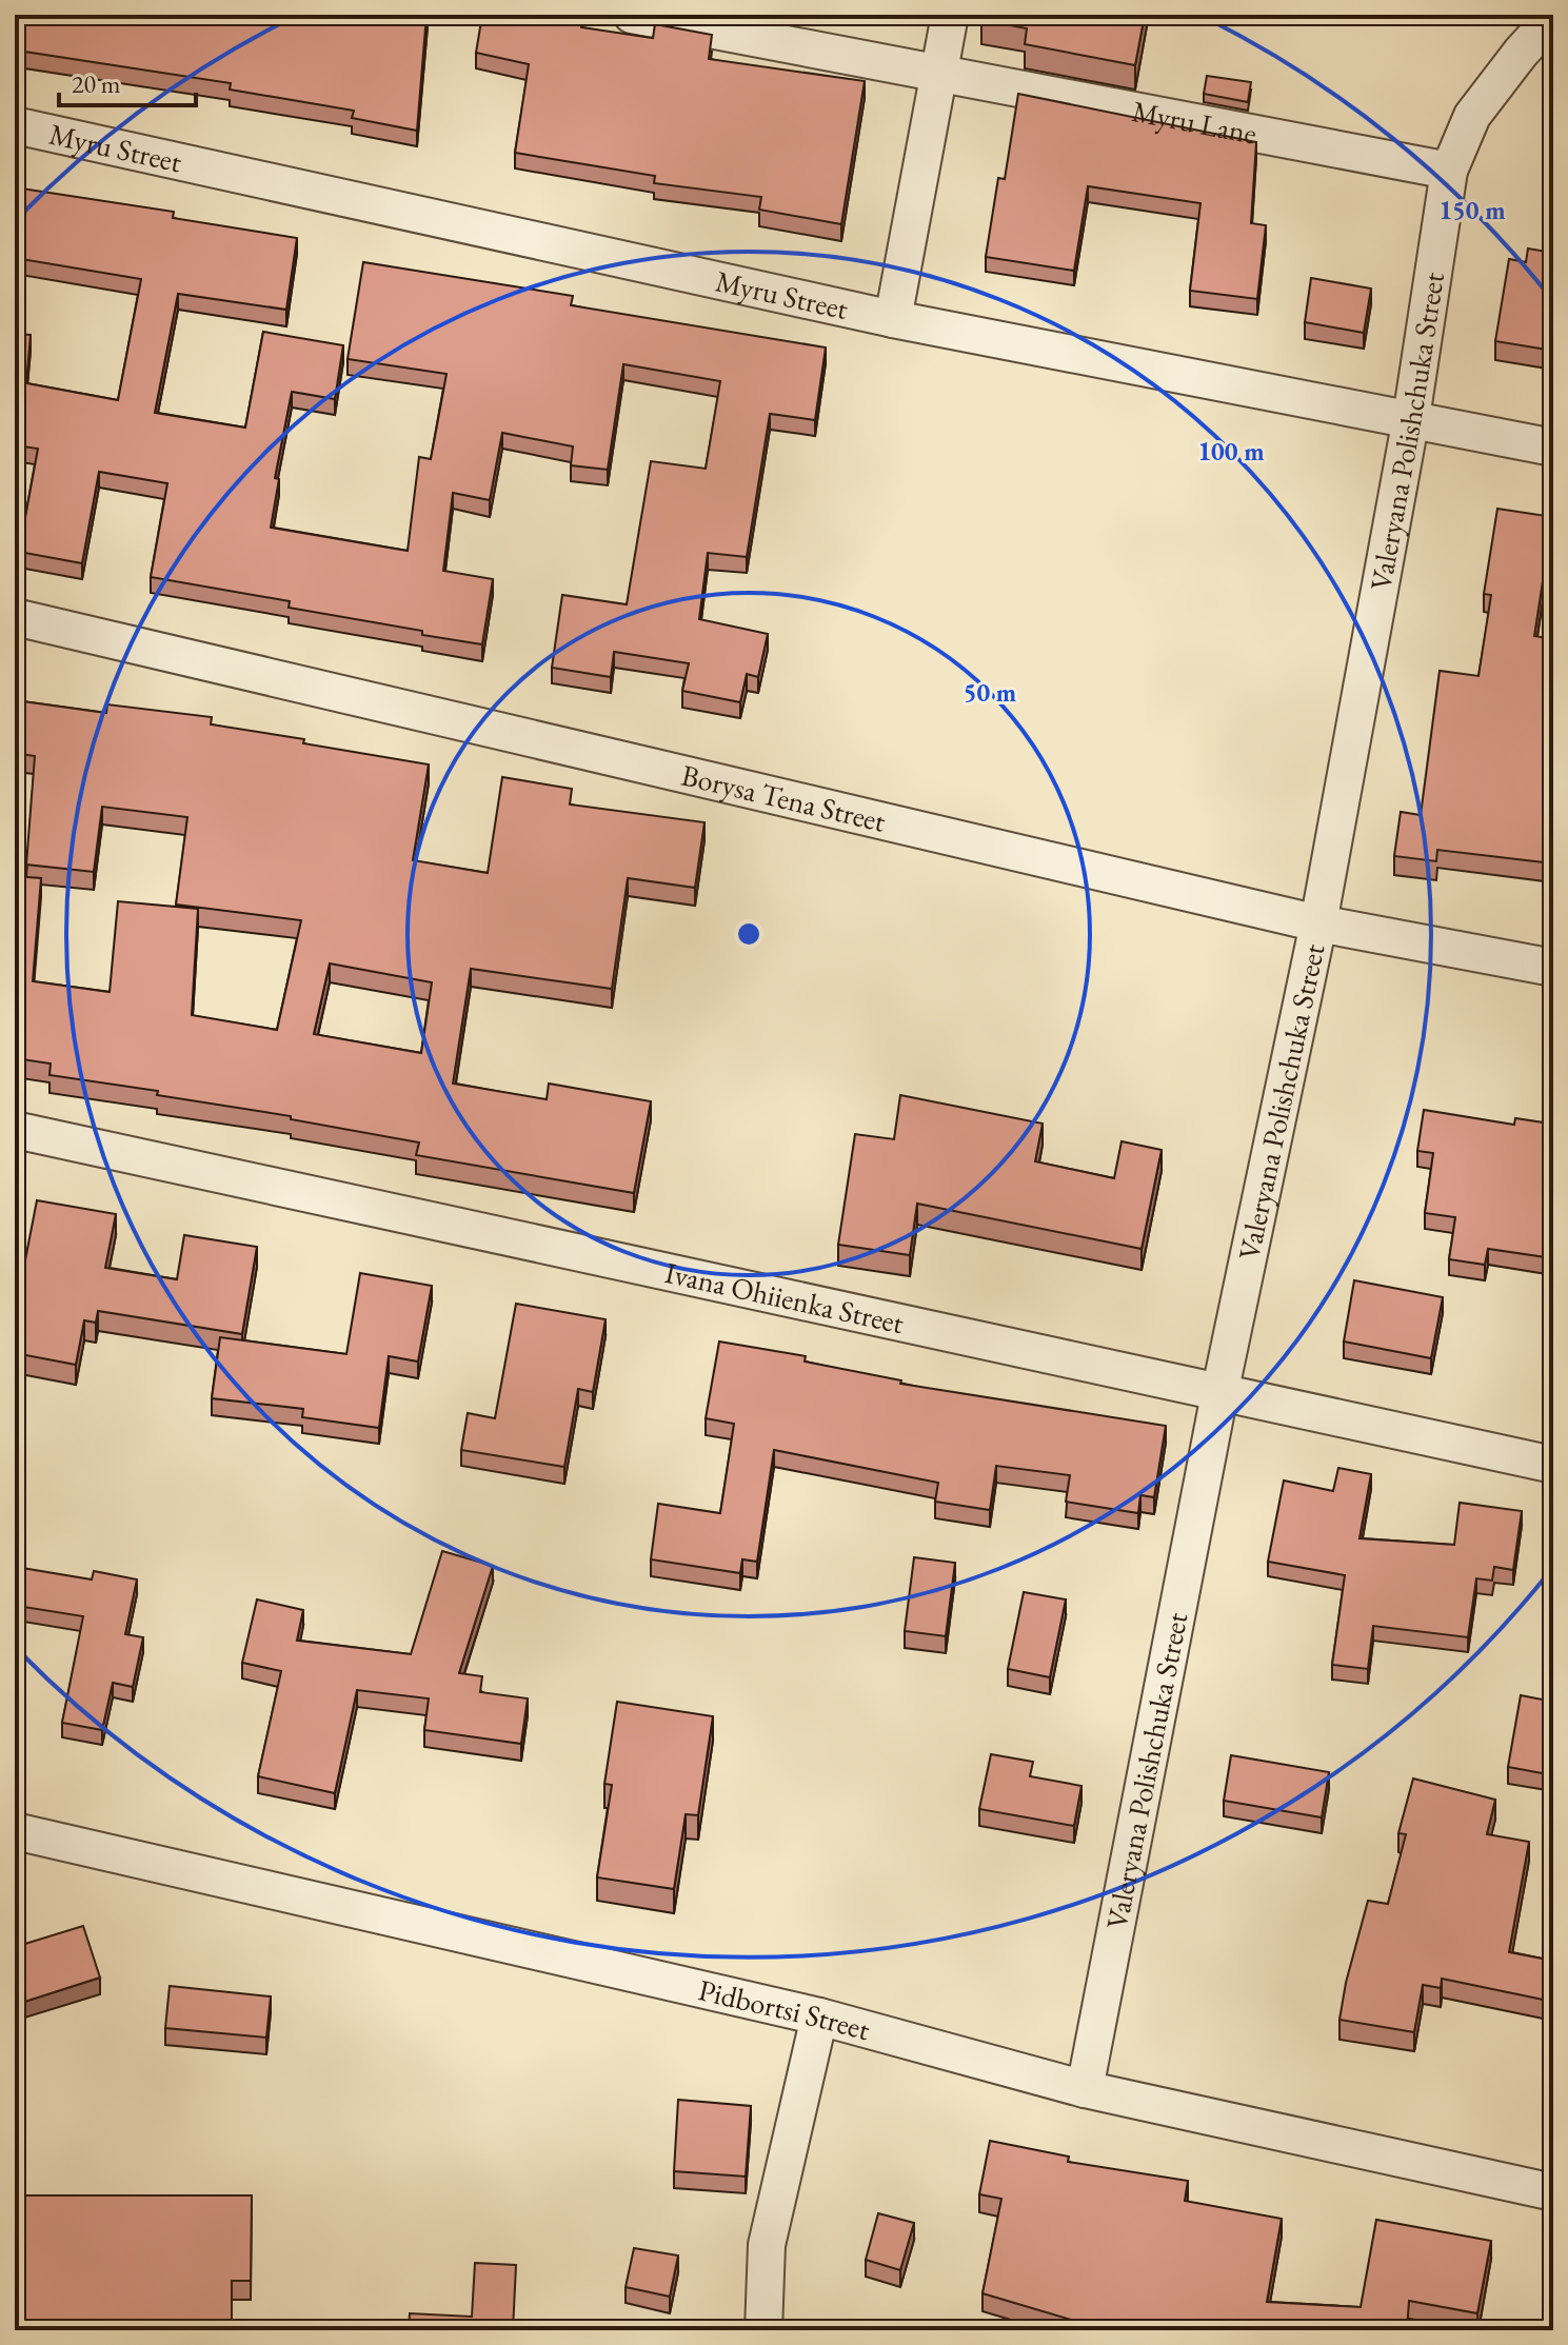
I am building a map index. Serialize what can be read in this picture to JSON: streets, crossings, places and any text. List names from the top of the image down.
{
  "streets": {
    "street": [
      "Myru Lane",
      "Myru Street",
      "Valeryana Polishchuka Street",
      "Borysa Tena Street",
      "Ivana Ohiienka Street",
      "Pidbortsi Street"
    ]
  },
  "crossings": [
    ["Myru Lane", "Valeryana Polishchuka Street"],
    ["Myru Street", "Valeryana Polishchuka Street"],
    ["Valeryana Polishchuka Street", "Borysa Tena Street"],
    ["Valeryana Polishchuka Street", "Ivana Ohiienka Street"],
    ["Valeryana Polishchuka Street", "Pidbortsi Street"]
  ],
  "scale_bar": "20 m",
  "rings": ["150 m", "100 m", "50 m"]
}
